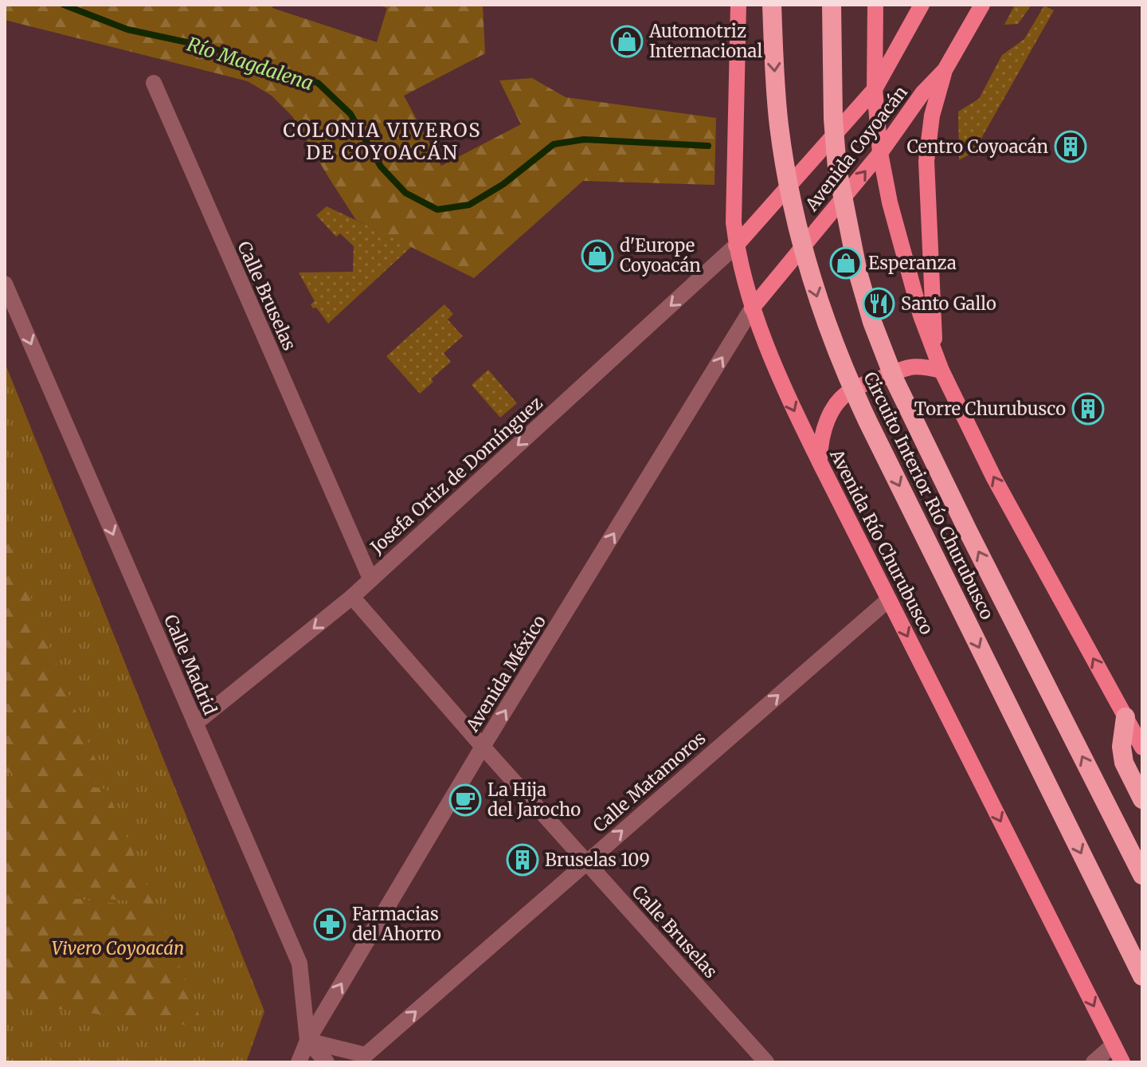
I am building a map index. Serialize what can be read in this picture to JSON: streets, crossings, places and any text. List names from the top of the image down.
{
  "streets": {
    "highway": ["Circuito Interior Río Churubusco"],
    "main road": ["Avenida Coyoacán", "Avenida Río Churubusco"],
    "street": [
      "Calle Bruselas",
      "Josefa Ortiz de Domínguez",
      "Calle Madrid",
      "Avenida México",
      "Calle Matamoros"
    ]
  },
  "crossings": [
    ["Avenida Coyoacán", "Josefa Ortiz de Domínguez"],
    ["Avenida Coyoacán", "Avenida Río Churubusco"],
    ["Avenida Coyoacán", "Avenida México"],
    ["Calle Bruselas", "Josefa Ortiz de Domínguez"],
    ["Calle Bruselas", "Avenida México"],
    ["Calle Bruselas", "Calle Matamoros"],
    ["Josefa Ortiz de Domínguez", "Avenida Río Churubusco"],
    ["Josefa Ortiz de Domínguez", "Calle Madrid"],
    ["Avenida Río Churubusco", "Avenida México"],
    ["Avenida Río Churubusco", "Calle Matamoros"],
    ["Calle Madrid", "Avenida México"],
    ["Calle Madrid", "Calle Matamoros"],
    ["Avenida México", "Calle Matamoros"]
  ],
  "one_way": [
    "Josefa Ortiz de Domínguez",
    "Avenida Río Churubusco",
    "Calle Madrid",
    "Avenida México",
    "Calle Matamoros"
  ],
  "districts": ["COLONIA VIVEROS DE COYOACÁN"],
  "water": ["Río Magdalena"],
  "parks": ["Vivero Coyoacán"],
  "places": {
    "shop": ["Automotriz Internacional", "d'Europe Coyoacán", "Esperanza"],
    "building": ["Centro Coyoacán", "Torre Churubusco", "Bruselas 109"],
    "restaurant": ["Santo Gallo"],
    "cafe": ["La Hija del Jarocho"],
    "pharmacy": ["Farmacias del Ahorro"]
  }
}
